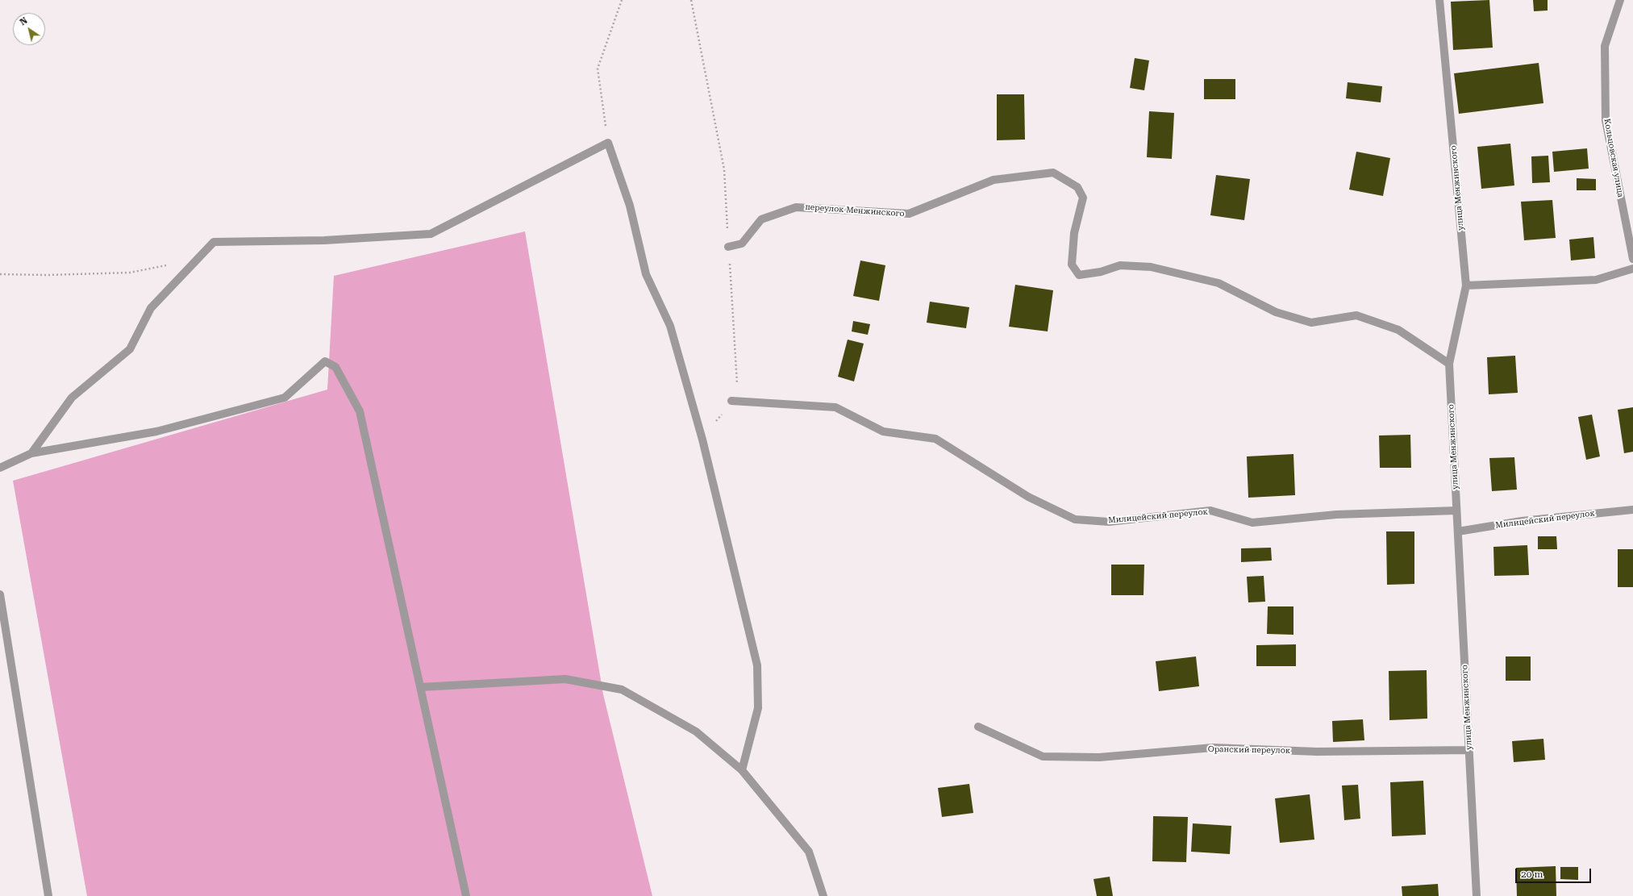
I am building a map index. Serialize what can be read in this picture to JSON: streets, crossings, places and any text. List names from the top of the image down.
{
  "streets": {
    "street": [
      "Кольцовская улица",
      "улица Менжинского",
      "переулок Менжинского",
      "Милицейский переулок",
      "Оранский переулок"
    ]
  },
  "crossings": [
    ["улица Менжинского", "переулок Менжинского"],
    ["улица Менжинского", "Милицейский переулок"],
    ["улица Менжинского", "Оранский переулок"]
  ],
  "scale_bar": "20 m",
  "north": "top left"
}
